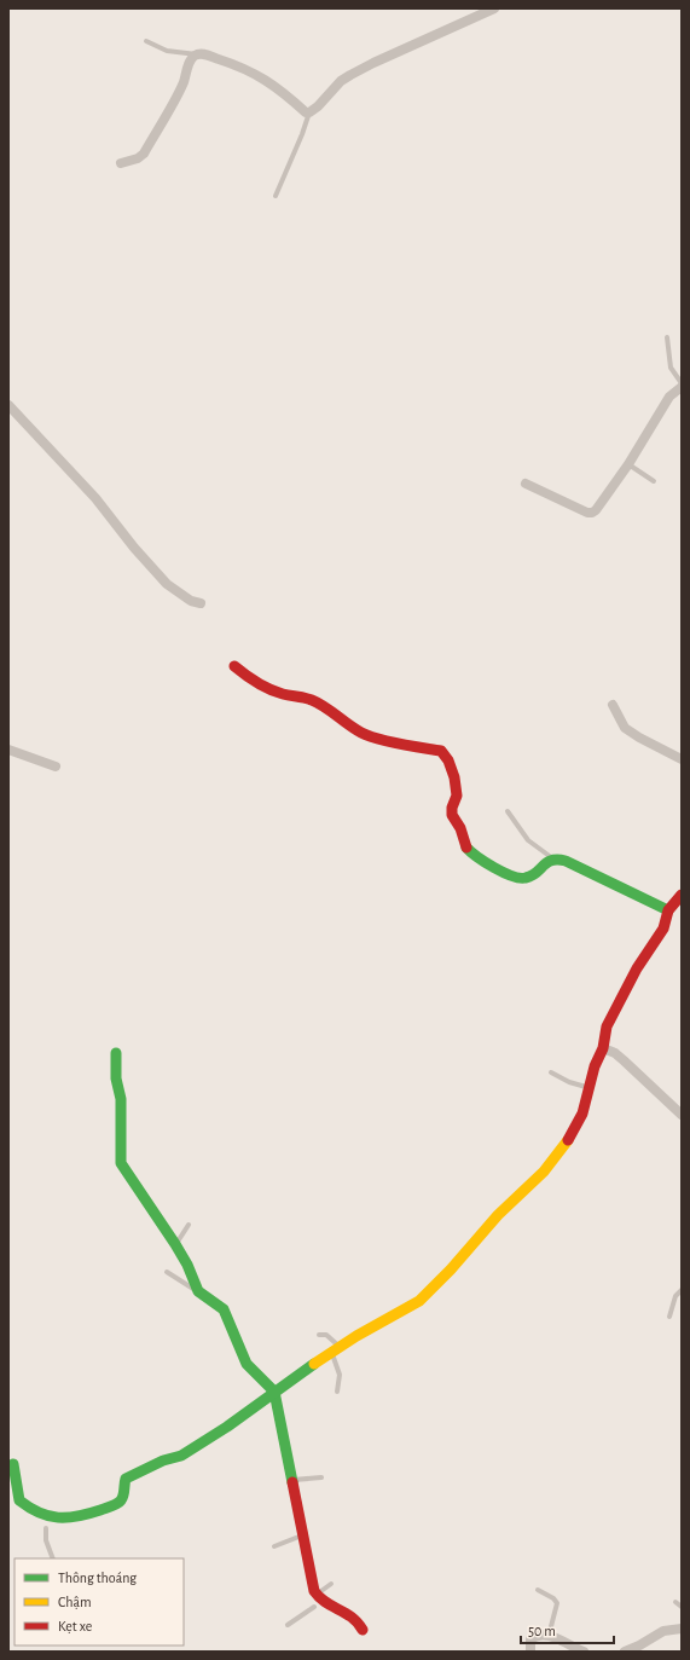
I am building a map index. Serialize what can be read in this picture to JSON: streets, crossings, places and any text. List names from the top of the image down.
{
  "legend": ["Thông thoáng", "Chậm", "Kẹt xe"],
  "scale_bar": "50 m"
}
